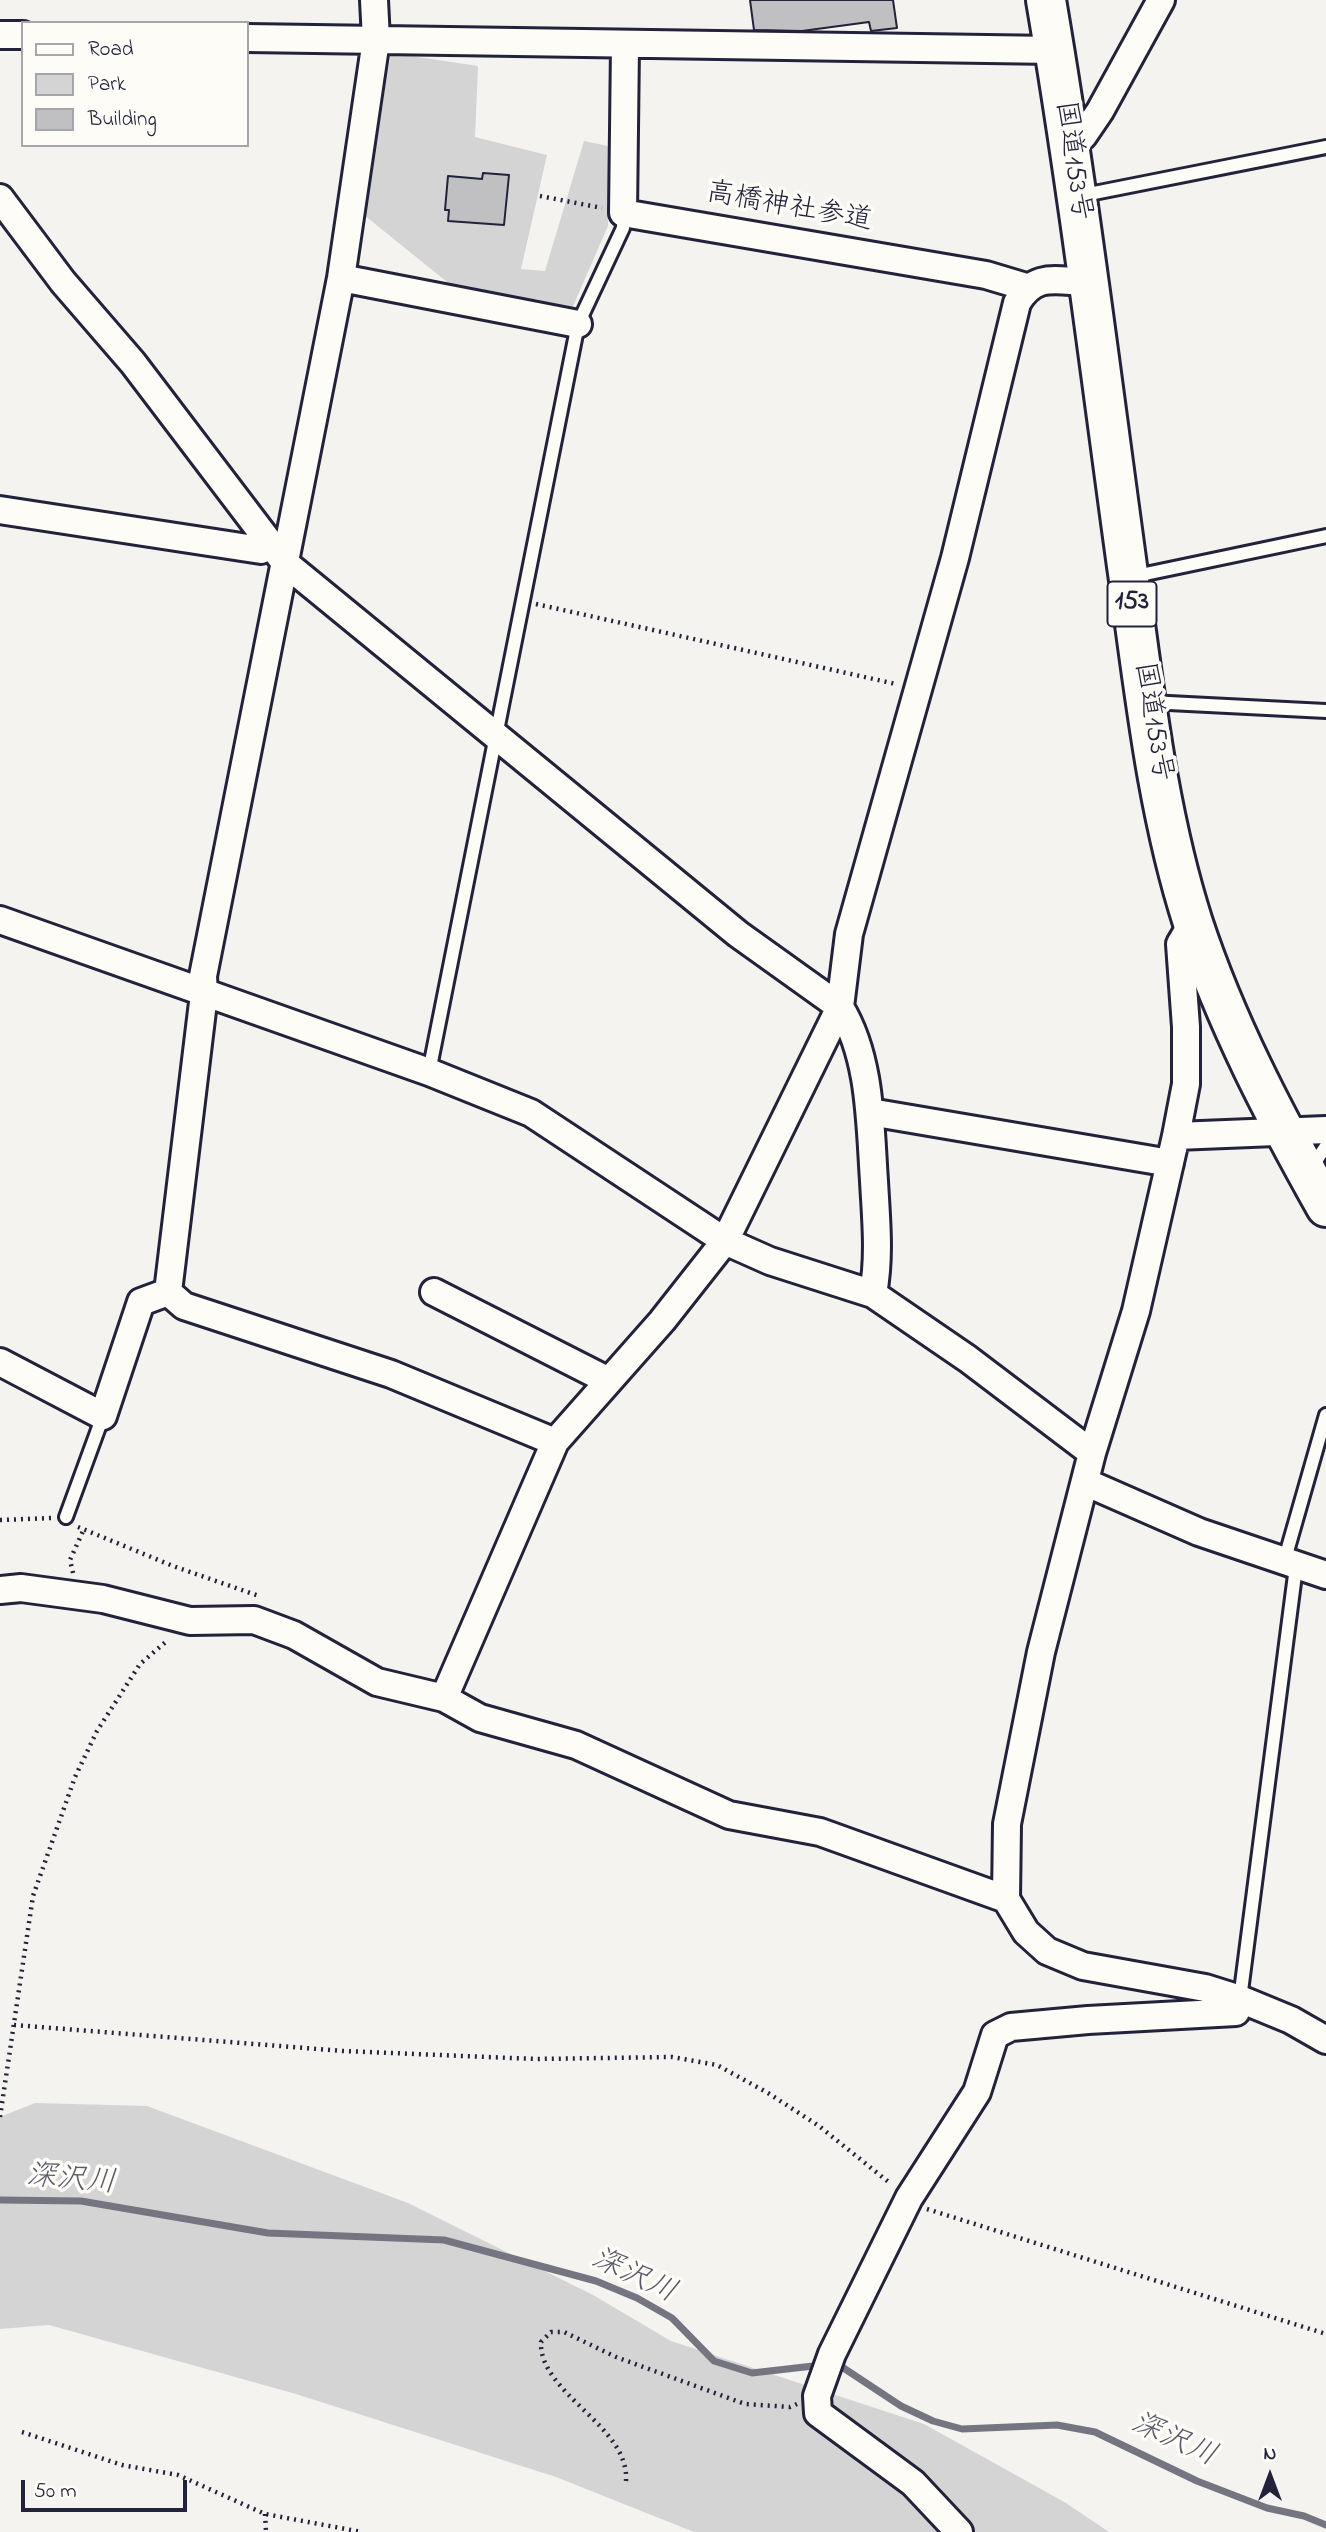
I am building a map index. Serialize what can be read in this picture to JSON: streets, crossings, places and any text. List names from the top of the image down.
{
  "streets": {
    "highway": ["国道153号", "153"],
    "street": ["高橋神社参道"]
  },
  "water": ["深沢川"],
  "legend": ["Road", "Park", "Building"],
  "scale_bar": "50 m",
  "north": "top"
}
